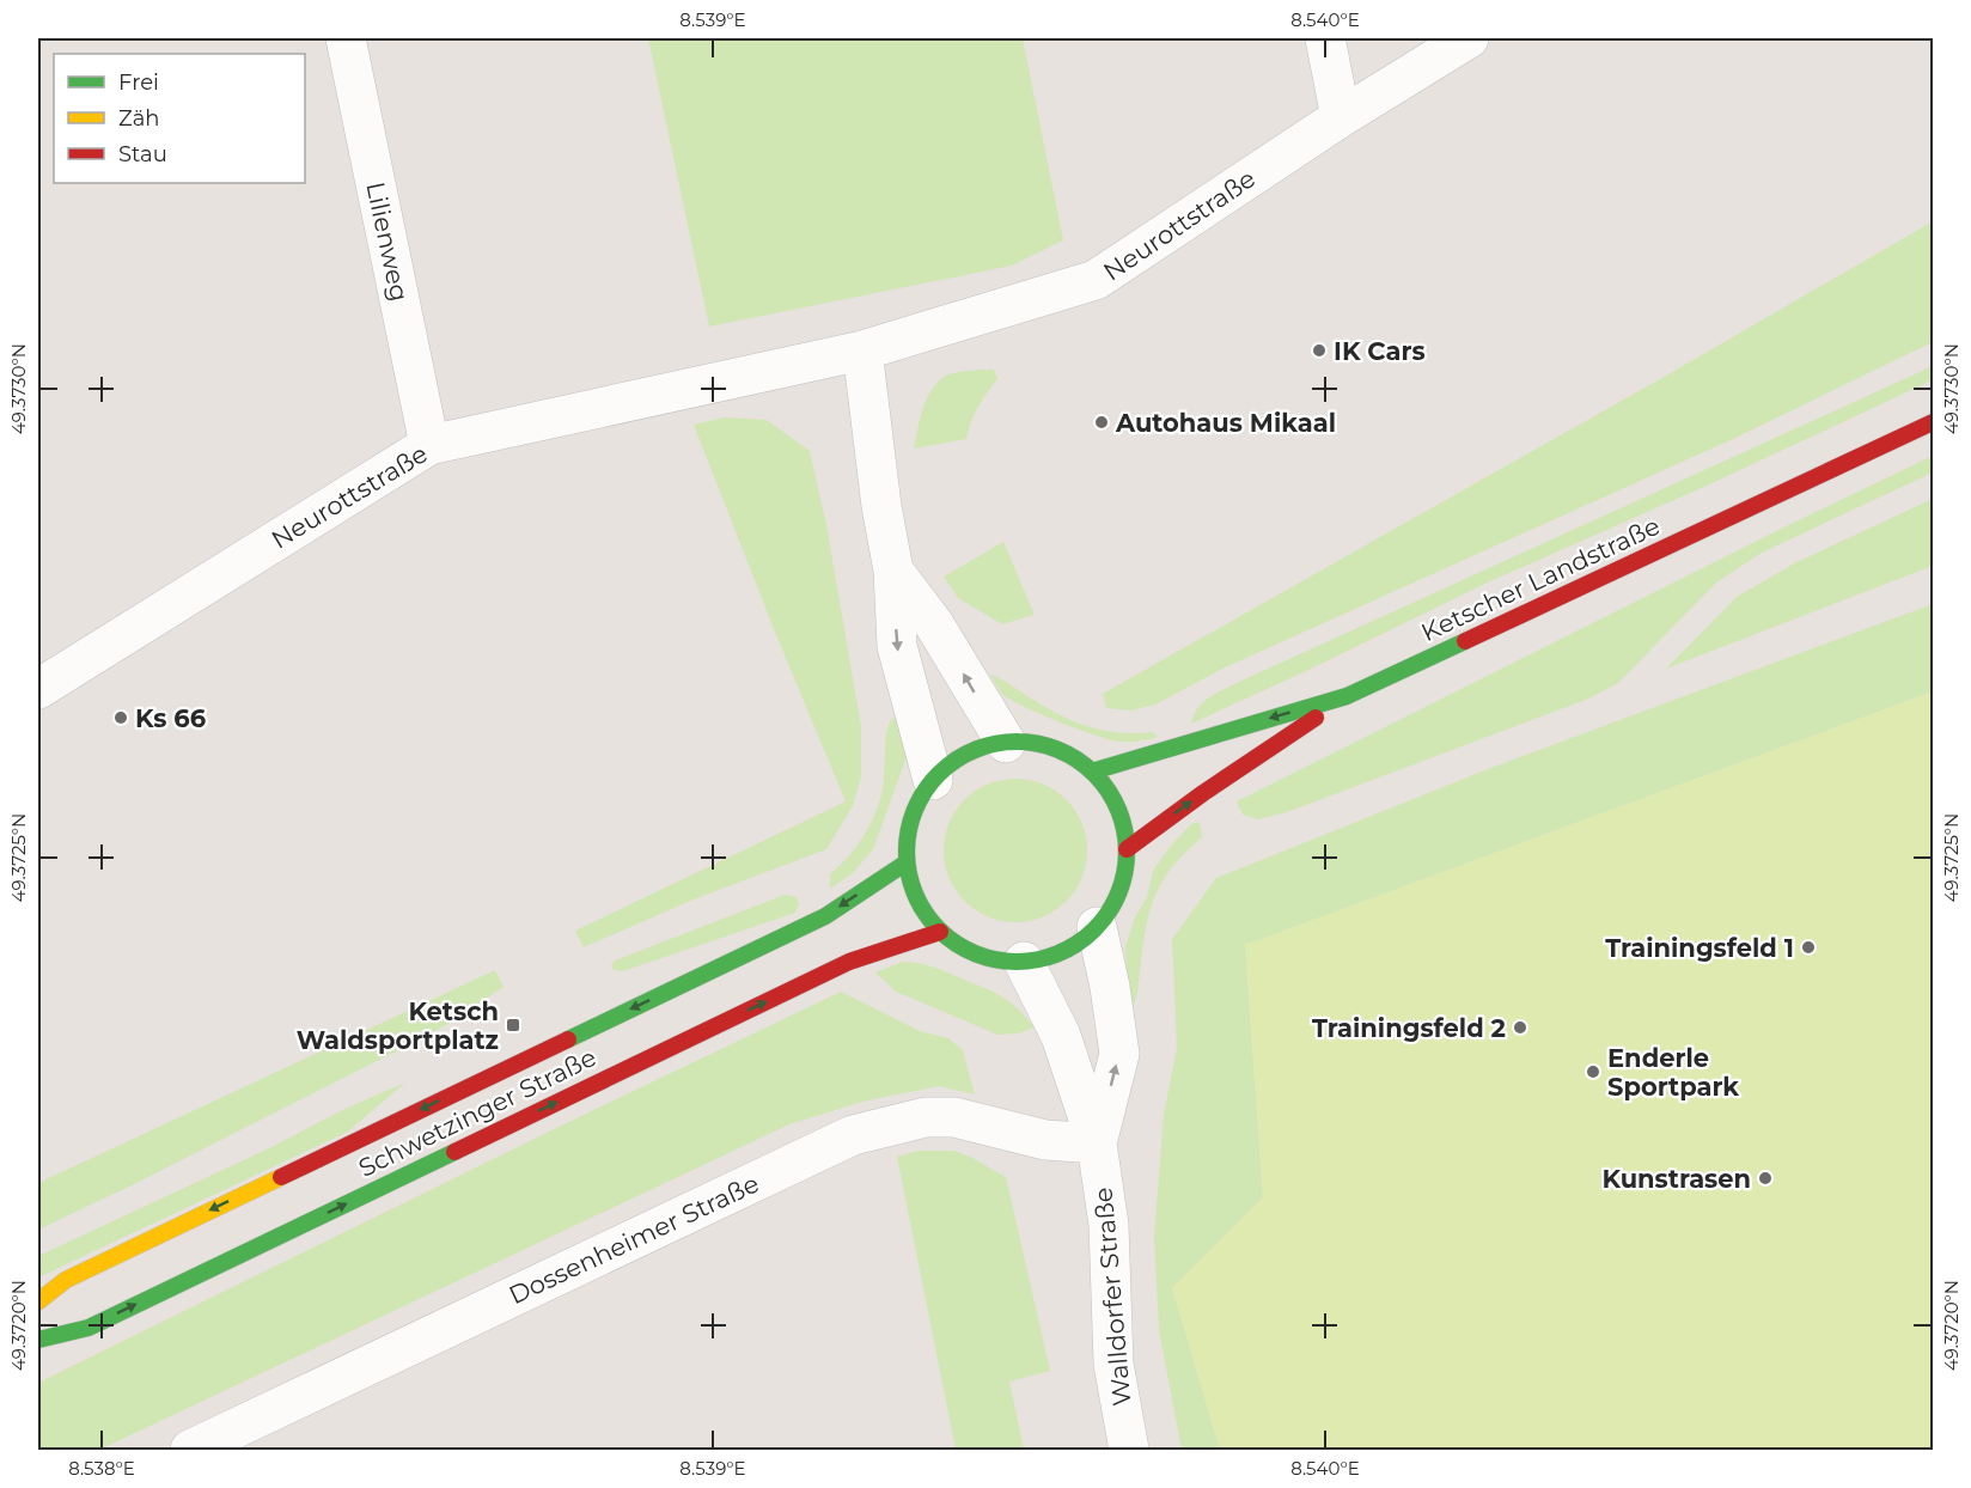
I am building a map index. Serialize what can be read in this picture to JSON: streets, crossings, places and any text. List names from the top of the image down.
{
  "streets": {
    "street": [
      "Neurottstraße",
      "Lilienweg",
      "Ketscher Landstraße",
      "Schwetzinger Straße",
      "Dossenheimer Straße",
      "Walldorfer Straße"
    ]
  },
  "crossings": [
    ["Neurottstraße", "Lilienweg"],
    ["Ketscher Landstraße", "Schwetzinger Straße"],
    ["Ketscher Landstraße", "Walldorfer Straße"],
    ["Schwetzinger Straße", "Walldorfer Straße"],
    ["Dossenheimer Straße", "Walldorfer Straße"]
  ],
  "places": {
    "other": [
      "IK Cars",
      "Autohaus Mikaal",
      "Ks 66",
      "Trainingsfeld 1",
      "Trainingsfeld 2",
      "Enderle Sportpark",
      "Kunstrasen"
    ],
    "transit": ["Ketsch Waldsportplatz"]
  },
  "legend": ["Frei", "Zäh", "Stau"],
  "coordinates": [
    "8.539°E",
    "8.540°E",
    "49.3730°N",
    "49.3725°N",
    "49.3720°N",
    "8.538°E"
  ]
}
